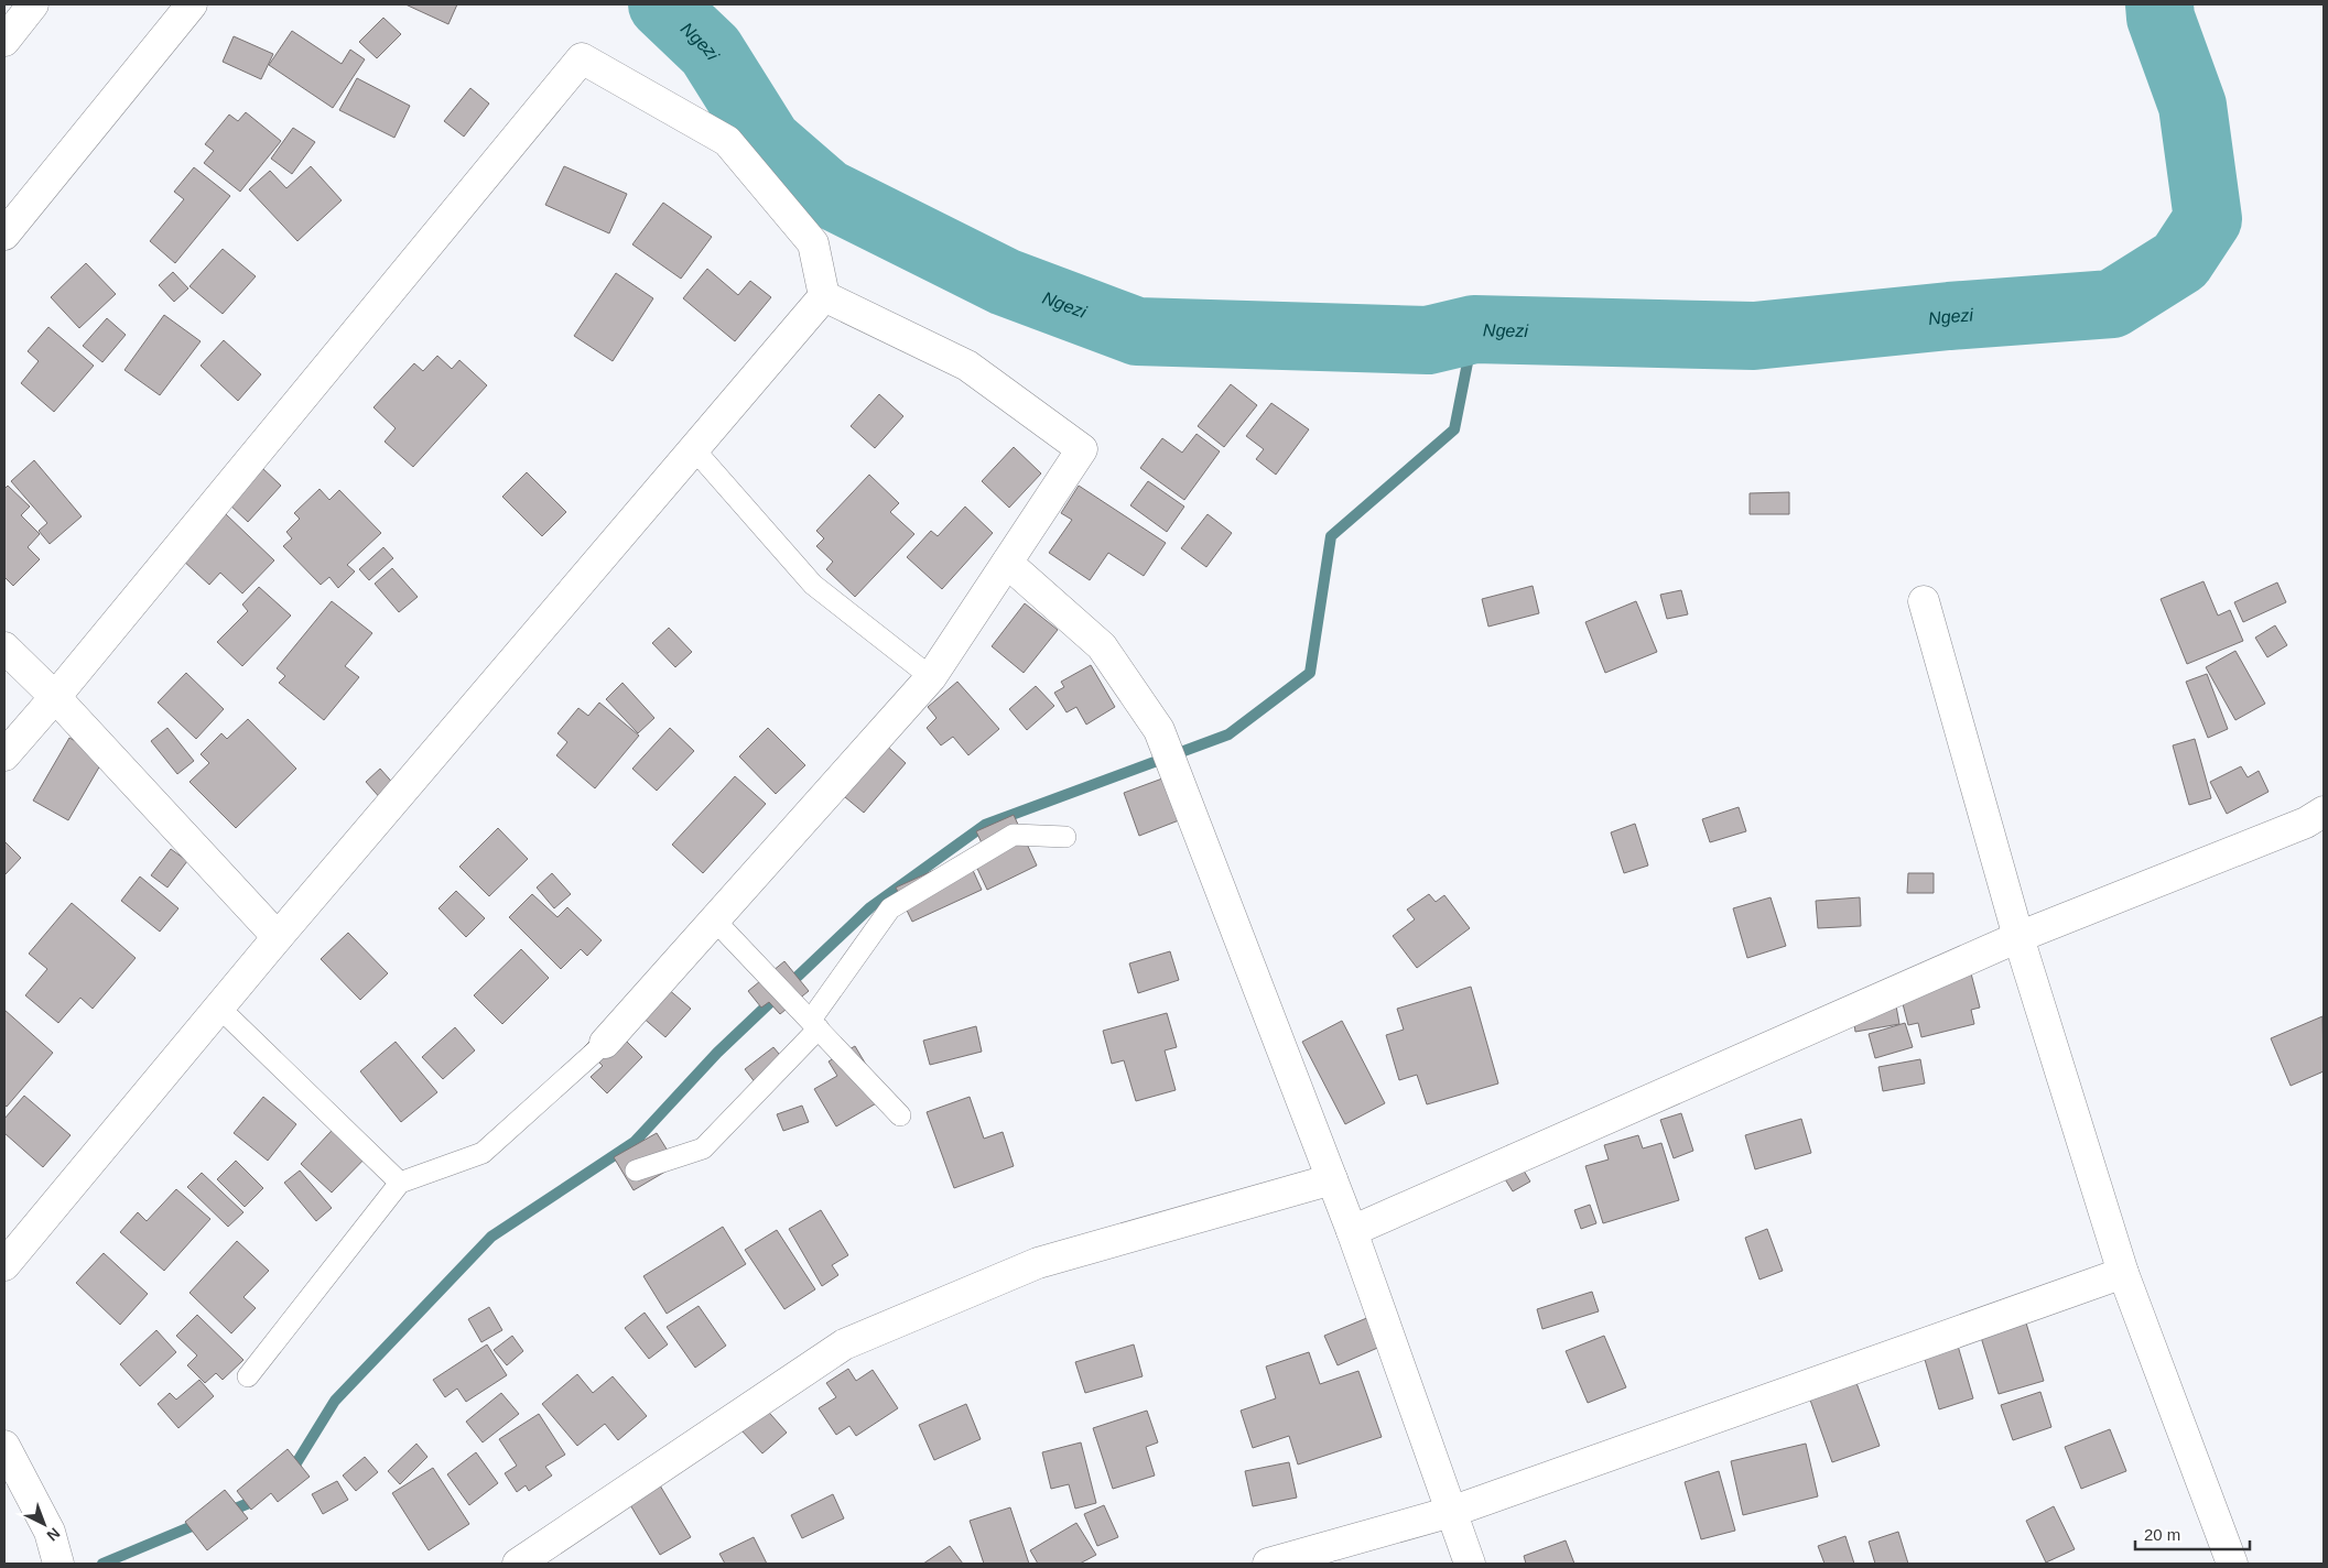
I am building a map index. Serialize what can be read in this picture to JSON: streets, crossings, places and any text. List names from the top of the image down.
{
  "water": ["Ngezi"],
  "scale_bar": "20 m",
  "north": "bottom right"
}
